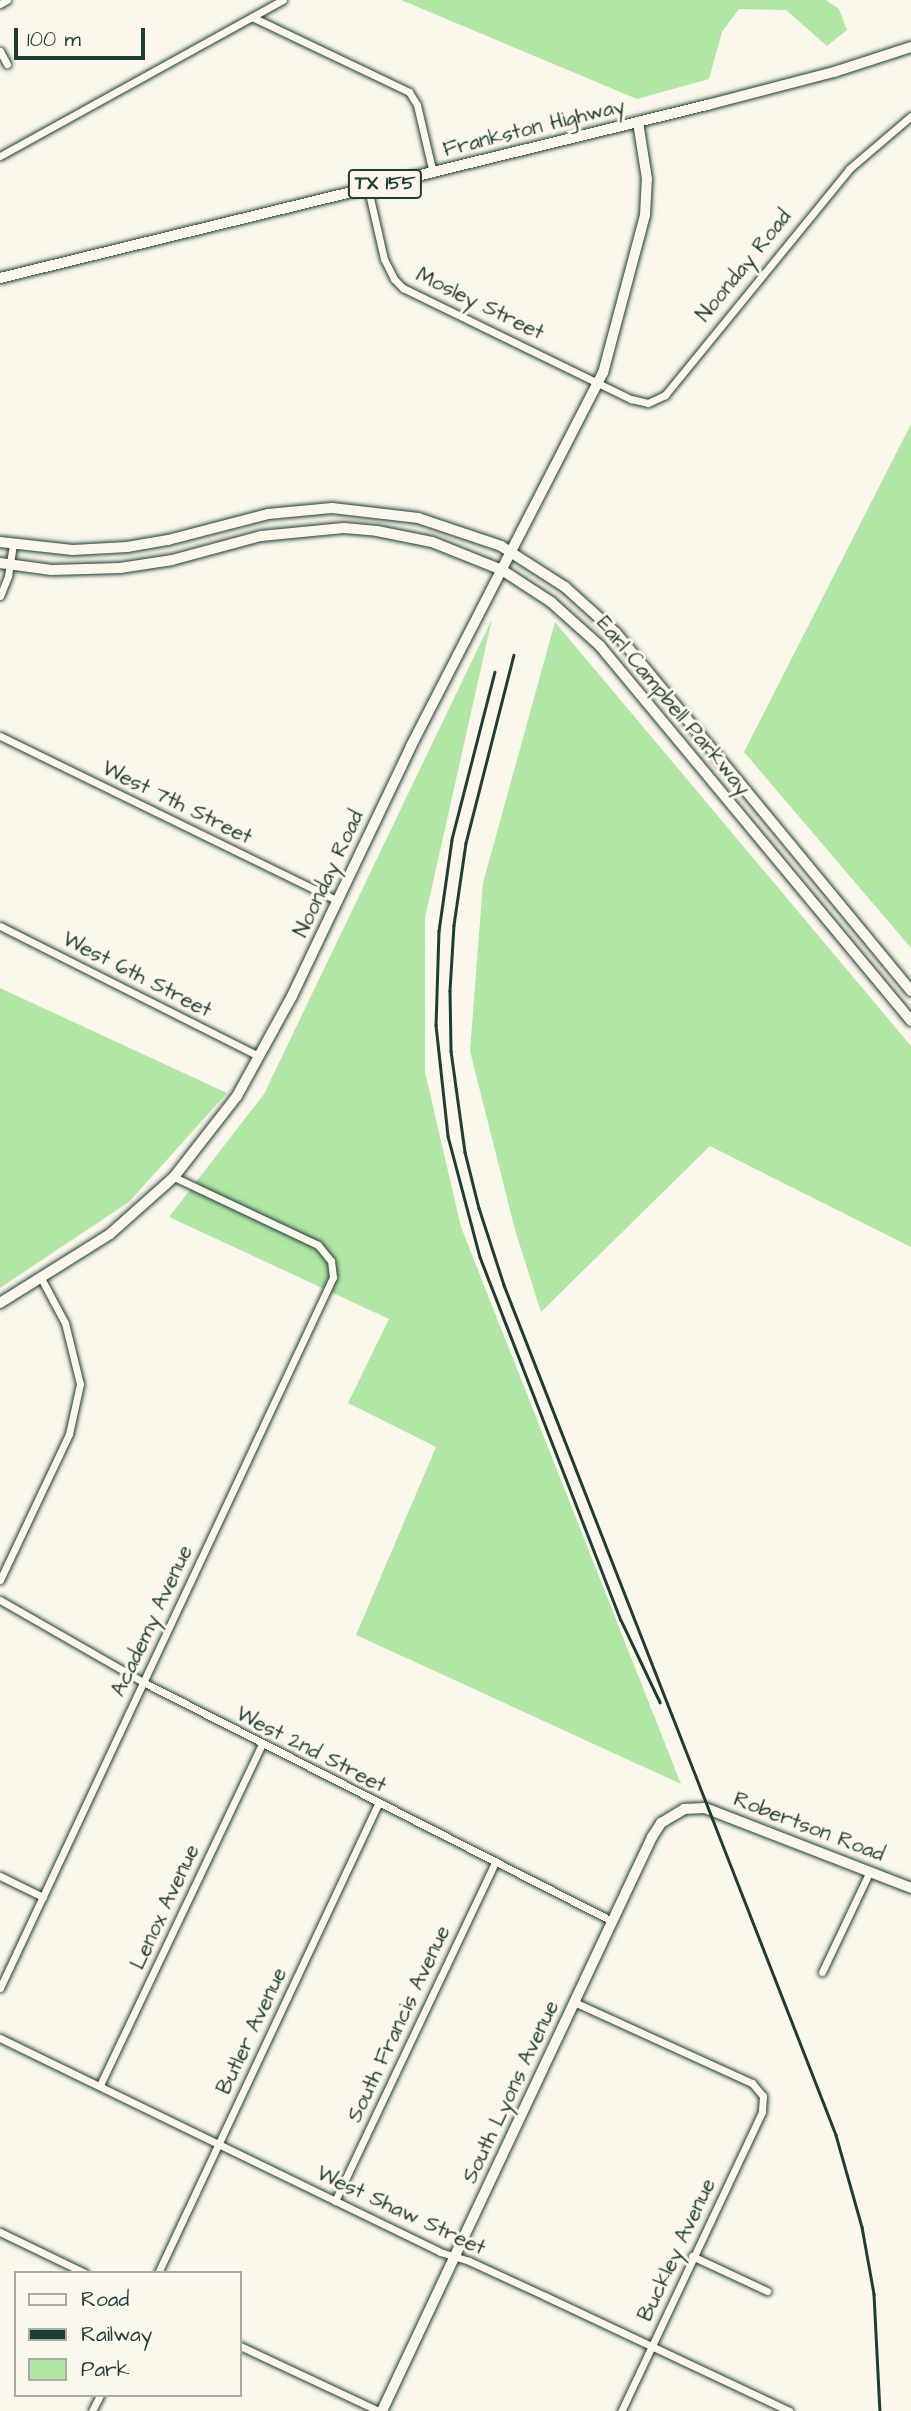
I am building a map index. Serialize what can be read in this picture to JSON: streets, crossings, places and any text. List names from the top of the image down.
{
  "streets": {
    "main road": ["Frankston Highway", "TX 155"],
    "street": [
      "Noonday Road",
      "Mosley Street",
      "Earl Campbell Parkway",
      "West 7th Street",
      "West 6th Street",
      "Academy Avenue",
      "West 2nd Street",
      "Robertson Road",
      "Lenox Avenue",
      "South Francis Avenue",
      "Butler Avenue",
      "South Lyons Avenue",
      "West Shaw Street",
      "Buckley Avenue"
    ]
  },
  "crossings": [
    ["Frankston Highway", "Noonday Road"],
    ["Frankston Highway", "Mosley Street"],
    ["Noonday Road", "Mosley Street"],
    ["Noonday Road", "Earl Campbell Parkway"],
    ["Noonday Road", "West 7th Street"],
    ["Noonday Road", "West 6th Street"],
    ["Noonday Road", "Academy Avenue"],
    ["Academy Avenue", "West 2nd Street"],
    ["West 2nd Street", "Lenox Avenue"],
    ["West 2nd Street", "South Francis Avenue"],
    ["West 2nd Street", "Butler Avenue"],
    ["West 2nd Street", "South Lyons Avenue"],
    ["Robertson Road", "South Lyons Avenue"],
    ["Lenox Avenue", "West Shaw Street"],
    ["South Francis Avenue", "West Shaw Street"],
    ["Butler Avenue", "West Shaw Street"],
    ["South Lyons Avenue", "West Shaw Street"],
    ["South Lyons Avenue", "Buckley Avenue"],
    ["West Shaw Street", "Buckley Avenue"]
  ],
  "legend": ["Road", "Railway", "Park"],
  "scale_bar": "100 m"
}
